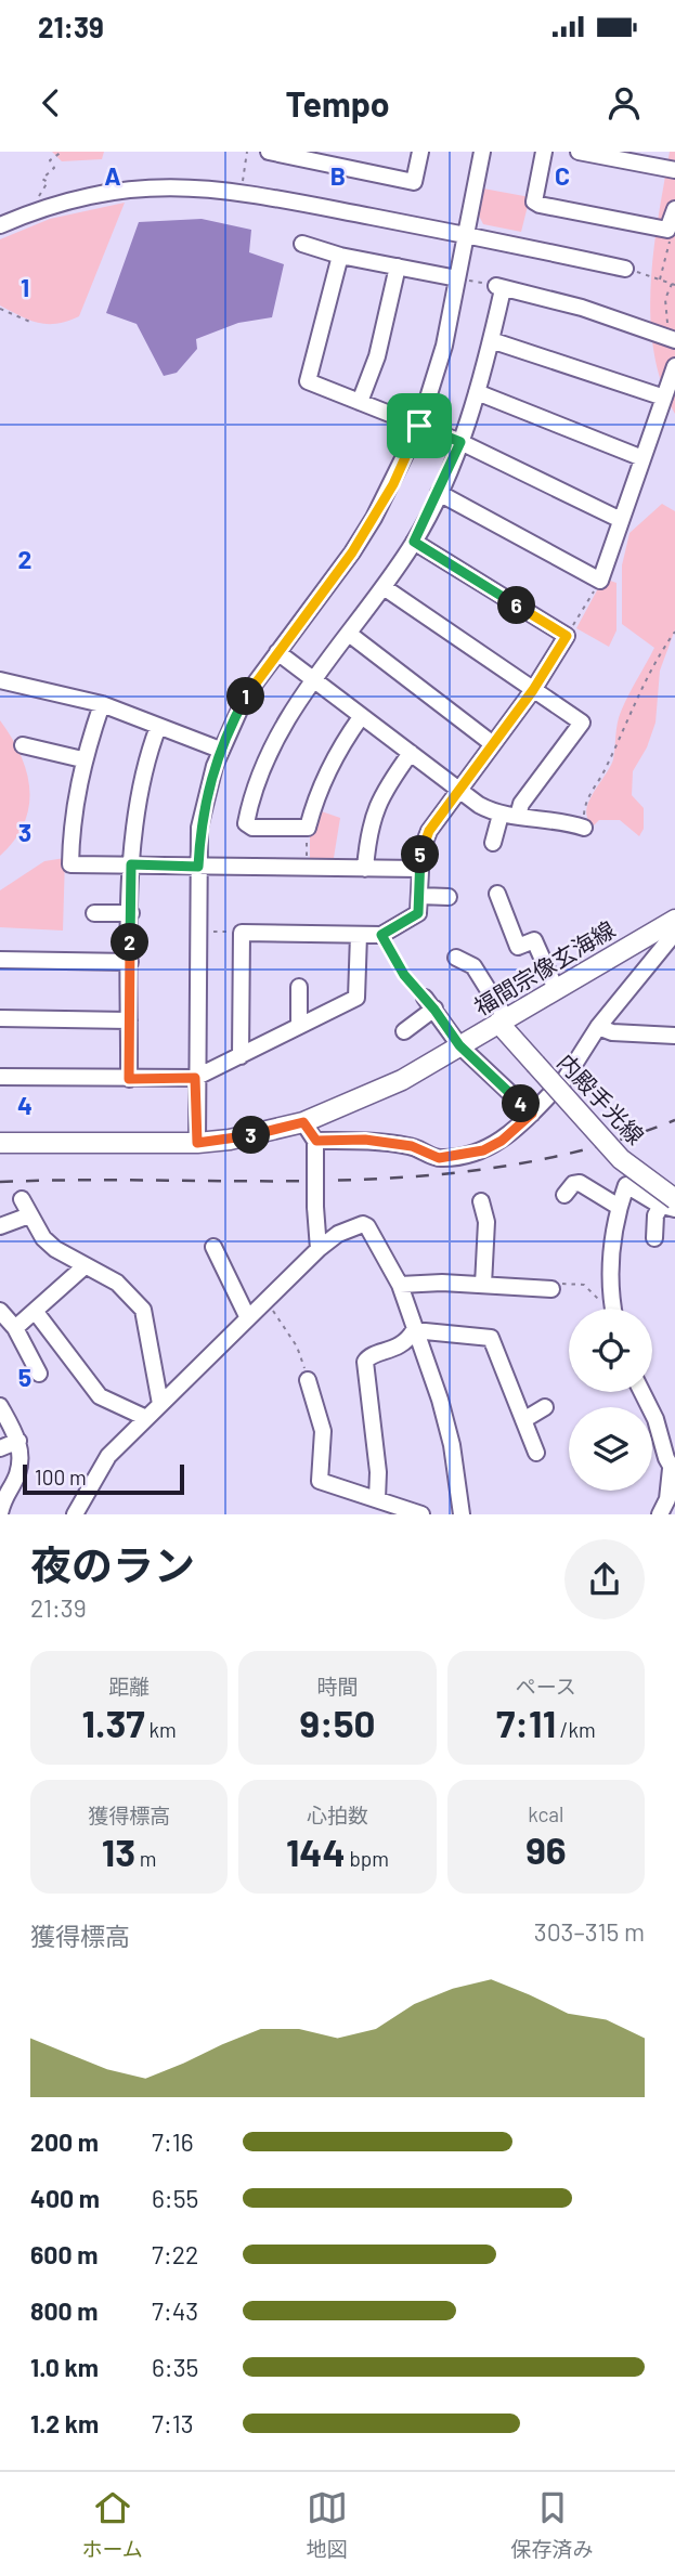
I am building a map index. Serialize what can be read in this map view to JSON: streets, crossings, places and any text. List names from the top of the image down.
{
  "streets": {
    "main road": ["福間宗像玄海線", "内殿手光線"]
  },
  "crossings": [
    ["福間宗像玄海線", "内殿手光線"]
  ],
  "scale_bar": "100 m",
  "page": {
    "status": "21:39",
    "header": "Tempo",
    "pins": [
      "6",
      "1",
      "5",
      "2",
      "4",
      "3"
    ],
    "scale": "100 m",
    "heading": ["夜のラン", "21:39"],
    "stats": [
      ["距離", "1.37 km"],
      ["時間", "9:50"],
      ["ペース", "7:11 /km"],
      ["獲得標高", "13 m"],
      ["心拍数", "144 bpm"],
      ["kcal", "96"]
    ],
    "chart": ["獲得標高", "303–315 m"],
    "list": [
      {
        "name": "200 m",
        "note": "7:16"
      },
      {
        "name": "400 m",
        "note": "6:55"
      },
      {
        "name": "600 m",
        "note": "7:22"
      },
      {
        "name": "800 m",
        "note": "7:43"
      },
      {
        "name": "1.0 km",
        "note": "6:35"
      },
      {
        "name": "1.2 km",
        "note": "7:13"
      }
    ],
    "tabs": ["ホーム", "地図", "保存済み"]
  },
  "grid": {
    "columns": ["A", "B", "C"],
    "rows": [
      "1",
      "2",
      "3",
      "4",
      "5"
    ]
  }
}
